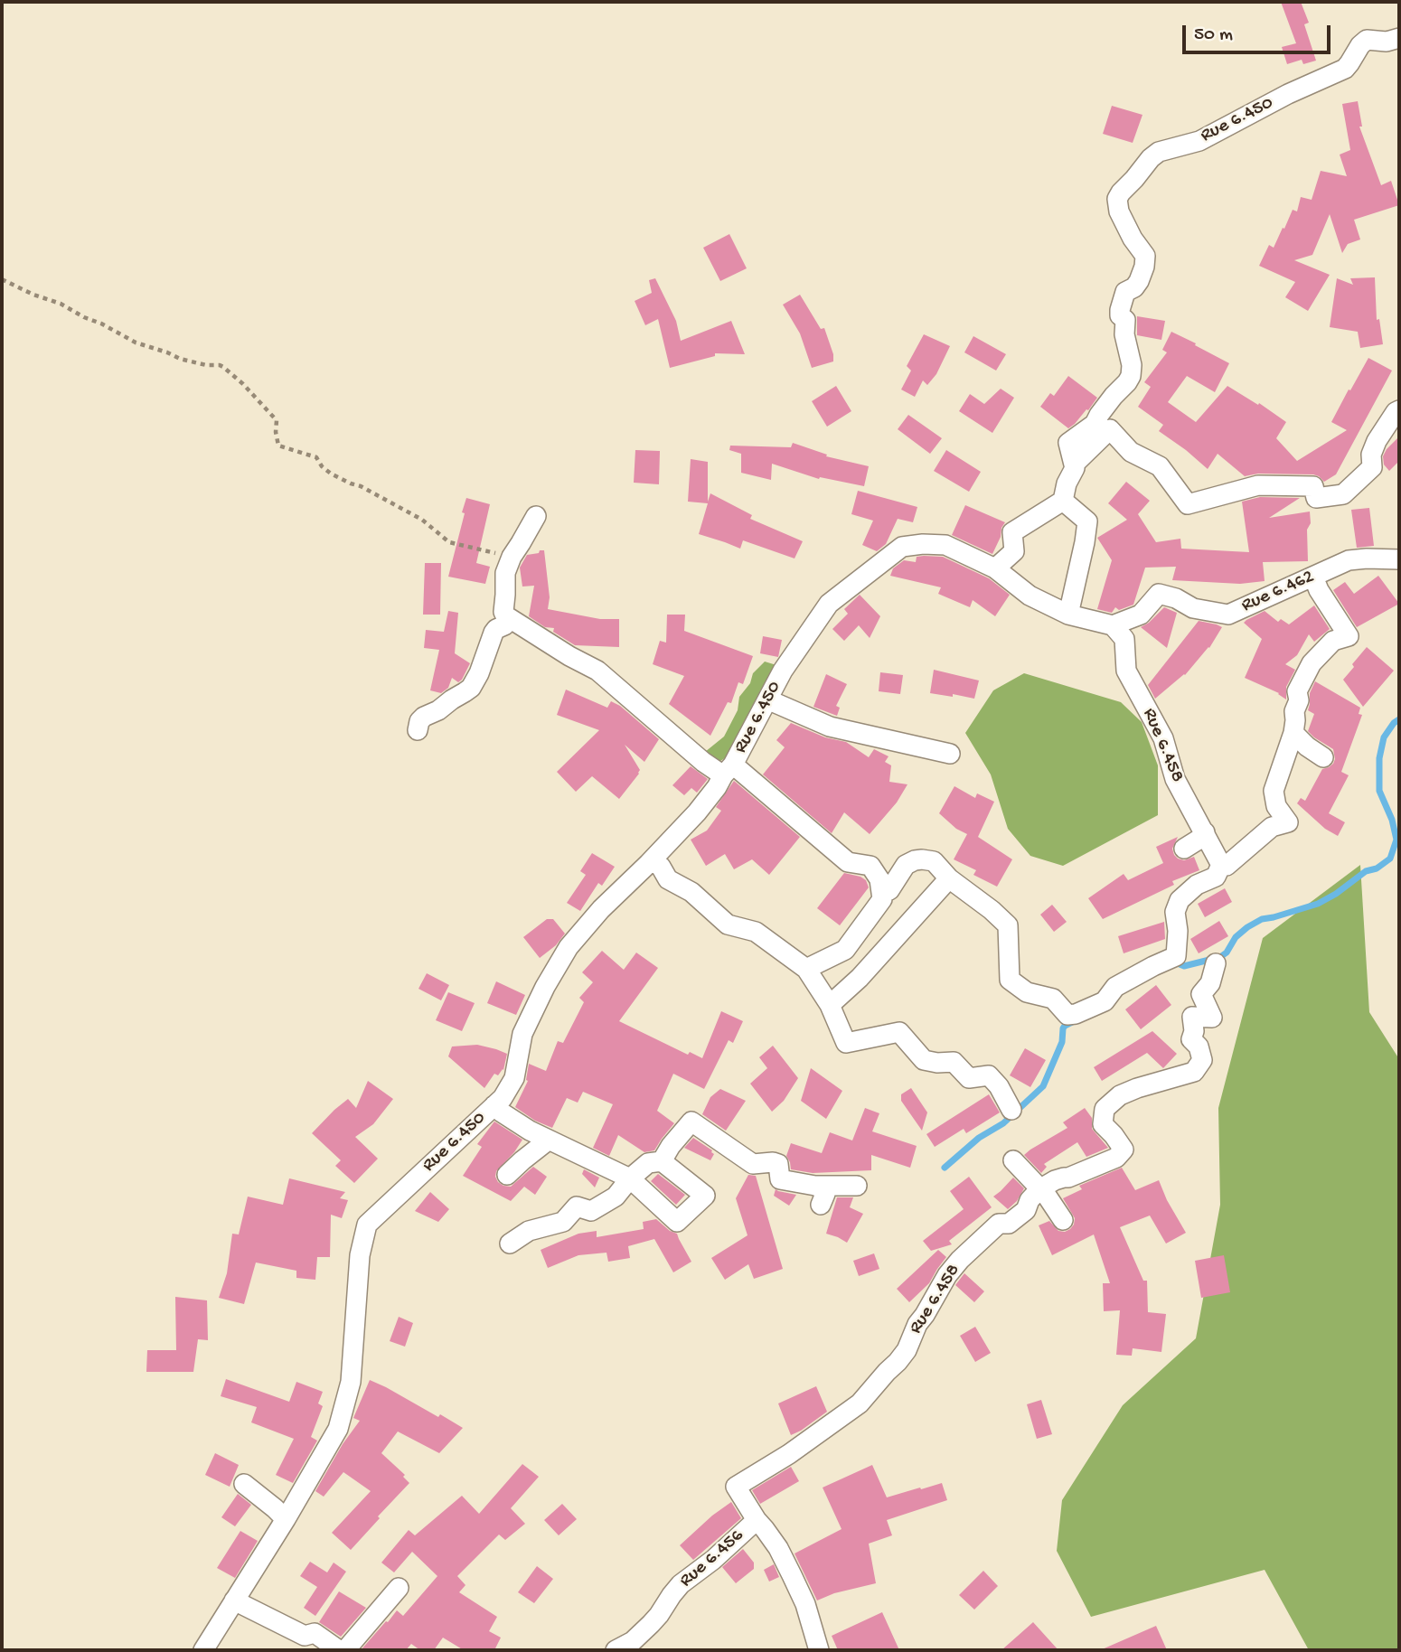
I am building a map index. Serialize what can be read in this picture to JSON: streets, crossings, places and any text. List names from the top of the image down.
{
  "streets": {
    "street": [
      "Rue 6.450",
      "Rue 6.462",
      "Rue 6.458",
      "Rue 6.456"
    ]
  },
  "crossings": [
    ["Rue 6.462", "Rue 6.458"],
    ["Rue 6.458", "Rue 6.456"]
  ],
  "scale_bar": "50 m"
}
